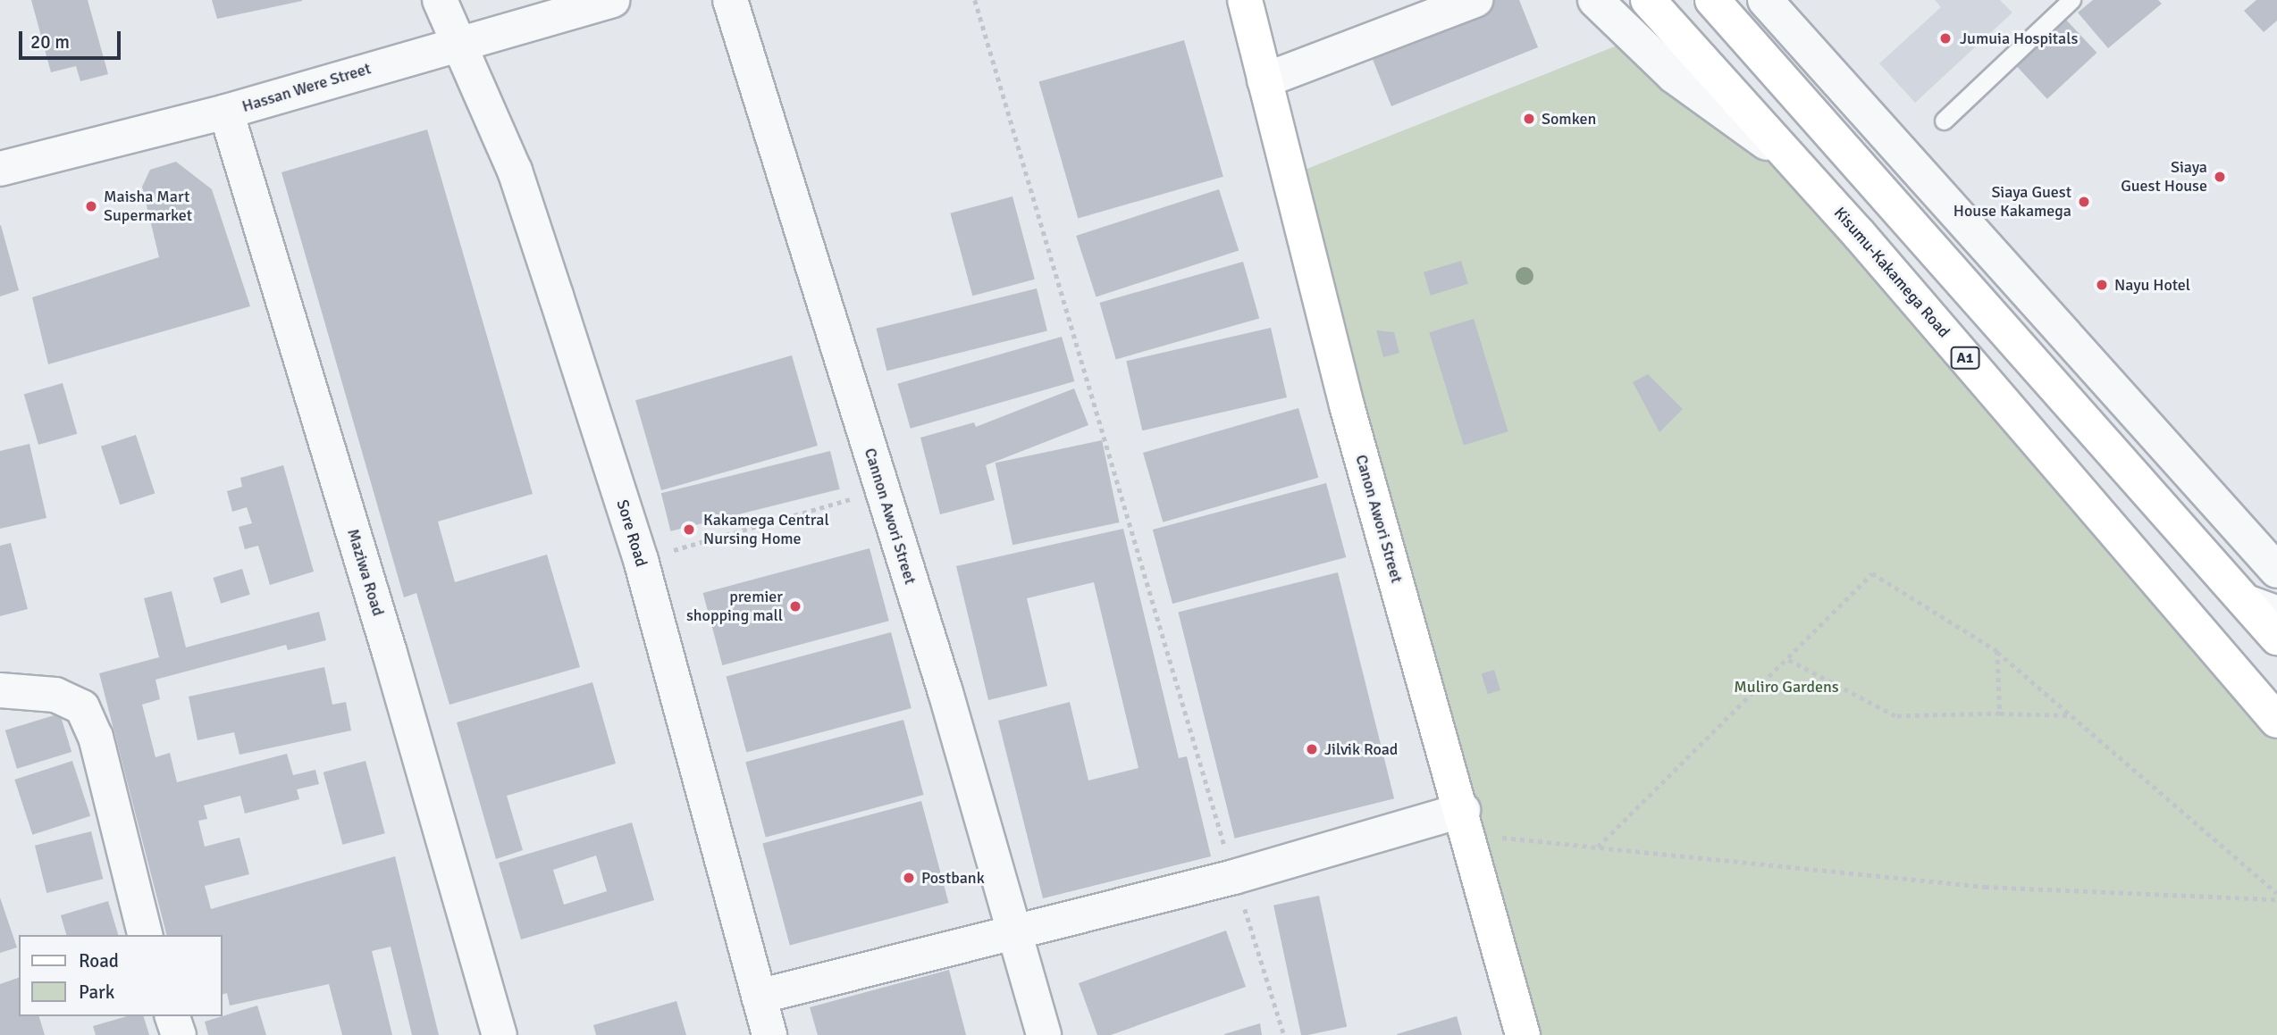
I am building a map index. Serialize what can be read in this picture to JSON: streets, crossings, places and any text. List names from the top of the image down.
{
  "streets": {
    "main road": ["Kisumu-Kakamega Road", "A1", "Canon Awori Street"],
    "street": [
      "Hassan Were Street",
      "Cannon Awori Street",
      "Sore Road",
      "Maziwa Road"
    ]
  },
  "crossings": [
    ["Hassan Were Street", "Sore Road"],
    ["Hassan Were Street", "Maziwa Road"]
  ],
  "parks": ["Muliro Gardens"],
  "places": [
    "Jumuia Hospitals",
    "Somken",
    "Siaya Guest House",
    "Siaya Guest House Kakamega",
    "Maisha Mart Supermarket",
    "Nayu Hotel",
    "Kakamega Central Nursing Home",
    "premier shopping mall",
    "Jilvik Road",
    "Postbank"
  ],
  "legend": ["Road", "Park"],
  "scale_bar": "20 m"
}
